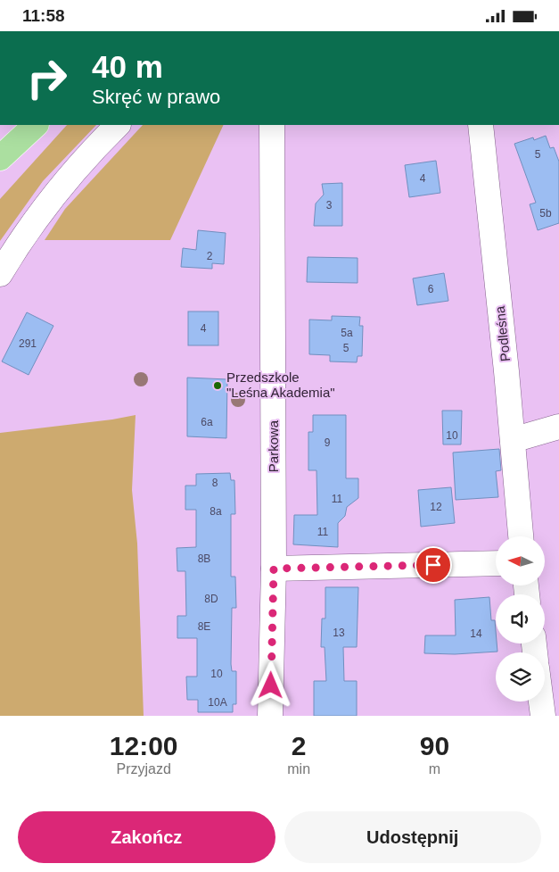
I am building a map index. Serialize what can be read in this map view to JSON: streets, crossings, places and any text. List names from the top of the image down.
{
  "streets": {
    "street": ["Podleśna", "Parkowa"]
  },
  "places": ["Przedszkole \"Leśna Akademia\""],
  "house_numbers": [
    "5",
    "4",
    "3",
    "5b",
    "2",
    "6",
    "4",
    "5a",
    "291",
    "5",
    "6a",
    "10",
    "9",
    "8",
    "11",
    "12",
    "8a",
    "11",
    "8B",
    "8D",
    "8E",
    "13",
    "14",
    "10",
    "10A"
  ],
  "north": "left",
  "page": {
    "status": "11:58",
    "turn": ["40 m", "Skręć w prawo"],
    "eta": [
      "12:00",
      "Przyjazd",
      "2",
      "min",
      "90",
      "m"
    ],
    "buttons": ["Zakończ", "Udostępnij"]
  }
}
